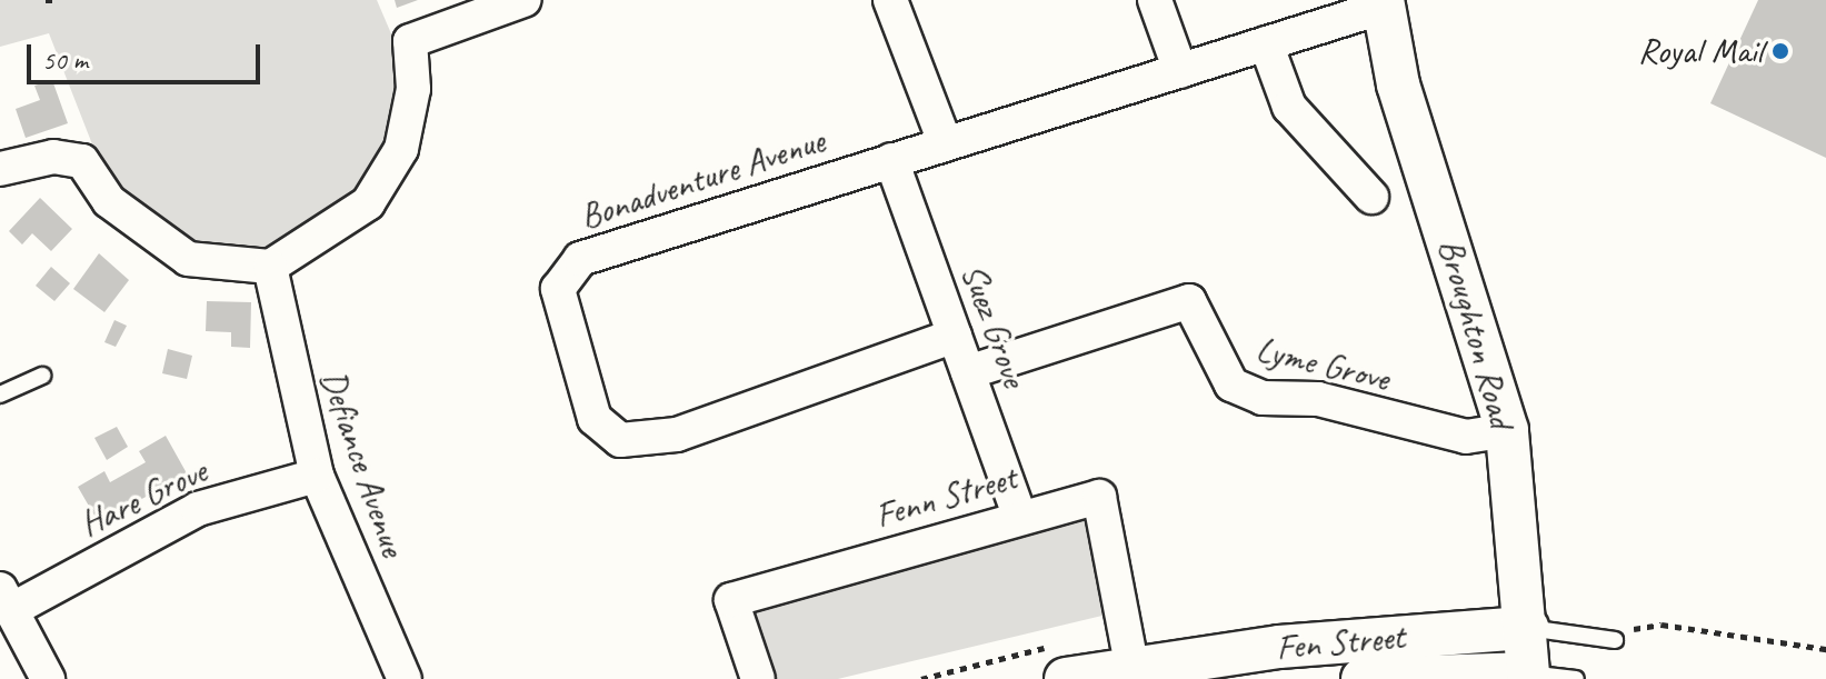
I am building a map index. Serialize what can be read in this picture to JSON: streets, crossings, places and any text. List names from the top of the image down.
{
  "streets": {
    "street": [
      "Bonadventure Avenue",
      "Suez Grove",
      "Broughton Road",
      "Lyme Grove",
      "Defiance Avenue",
      "Fenn Street",
      "Hare Grove",
      "Fen Street"
    ]
  },
  "crossings": [
    ["Bonadventure Avenue", "Suez Grove"],
    ["Bonadventure Avenue", "Broughton Road"],
    ["Suez Grove", "Lyme Grove"],
    ["Suez Grove", "Fenn Street"],
    ["Broughton Road", "Lyme Grove"],
    ["Broughton Road", "Fen Street"],
    ["Defiance Avenue", "Hare Grove"],
    ["Fenn Street", "Fen Street"]
  ],
  "places": ["Royal Mail"],
  "scale_bar": "50 m"
}
